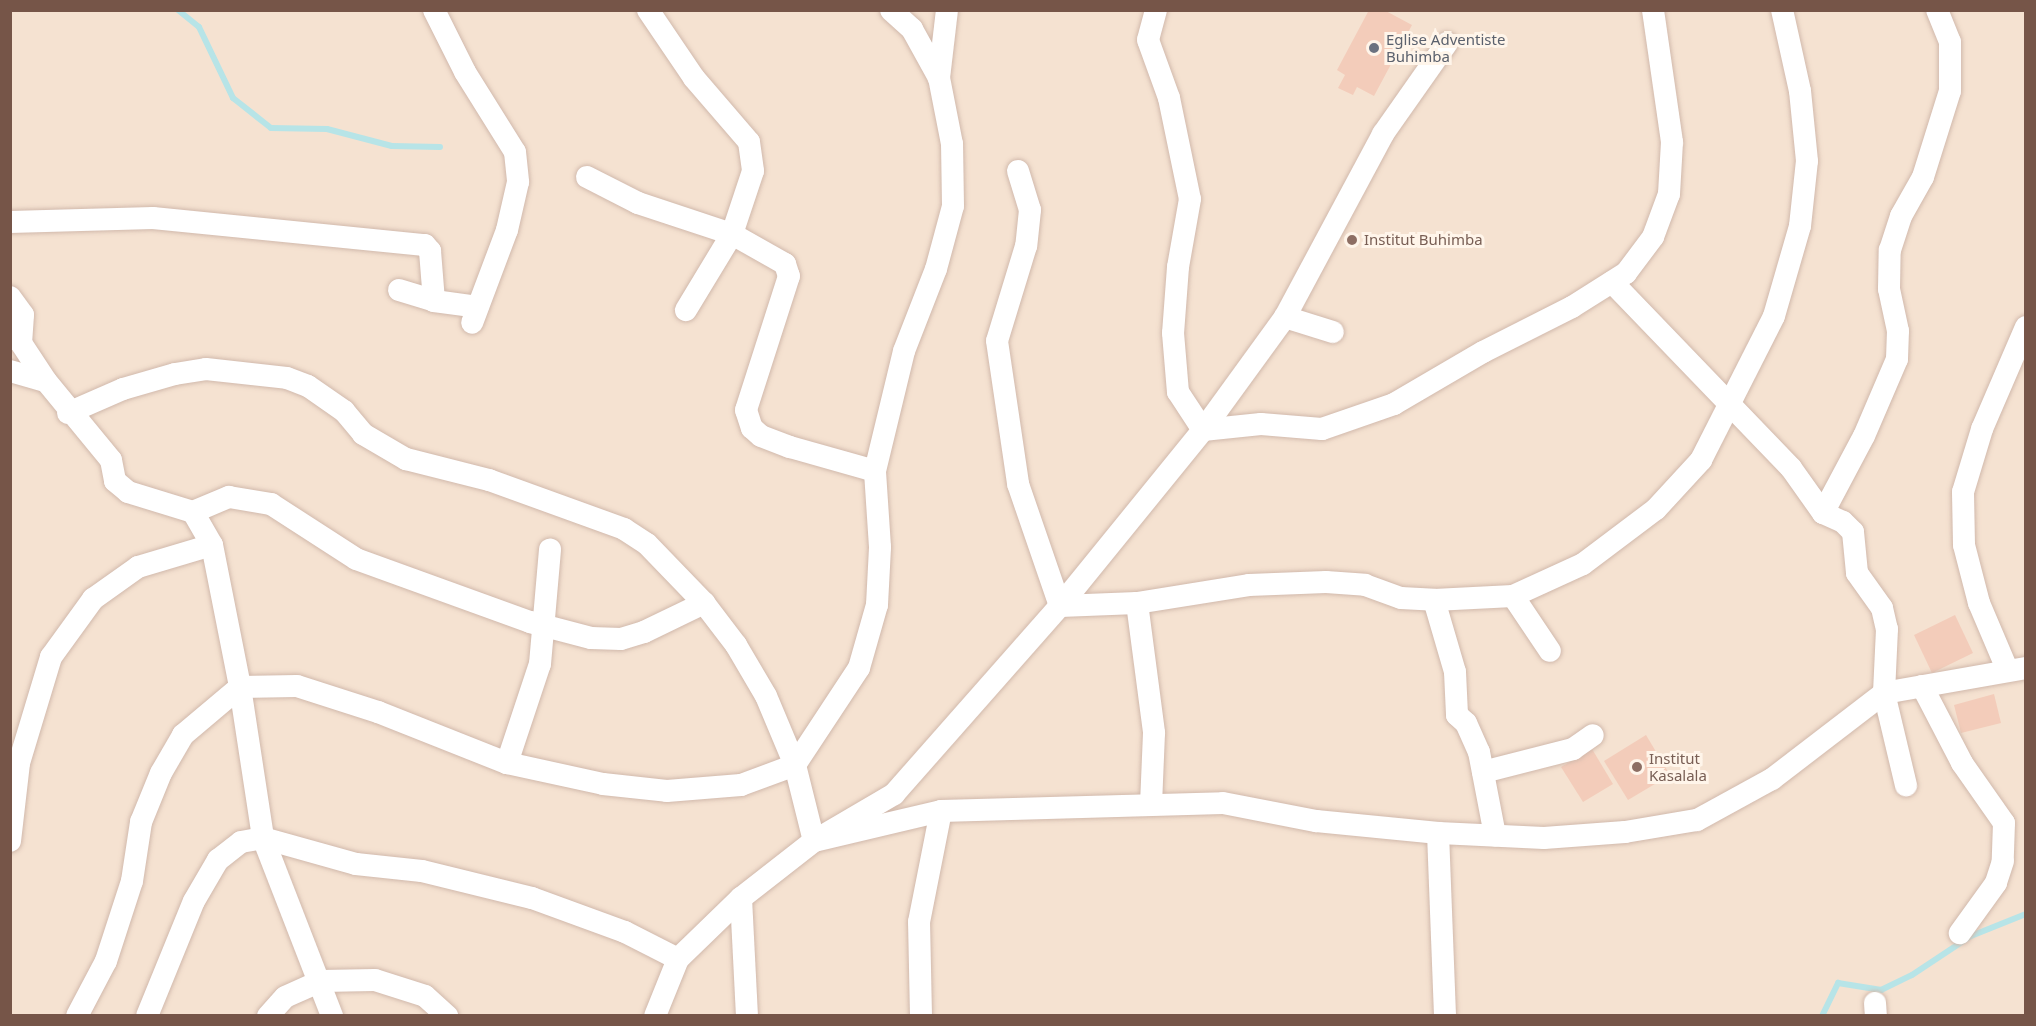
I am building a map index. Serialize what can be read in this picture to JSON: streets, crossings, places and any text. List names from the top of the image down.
{
  "places": ["Eglise Adventiste Buhimba", "Institut Buhimba", "Institut Kasalala"]
}
